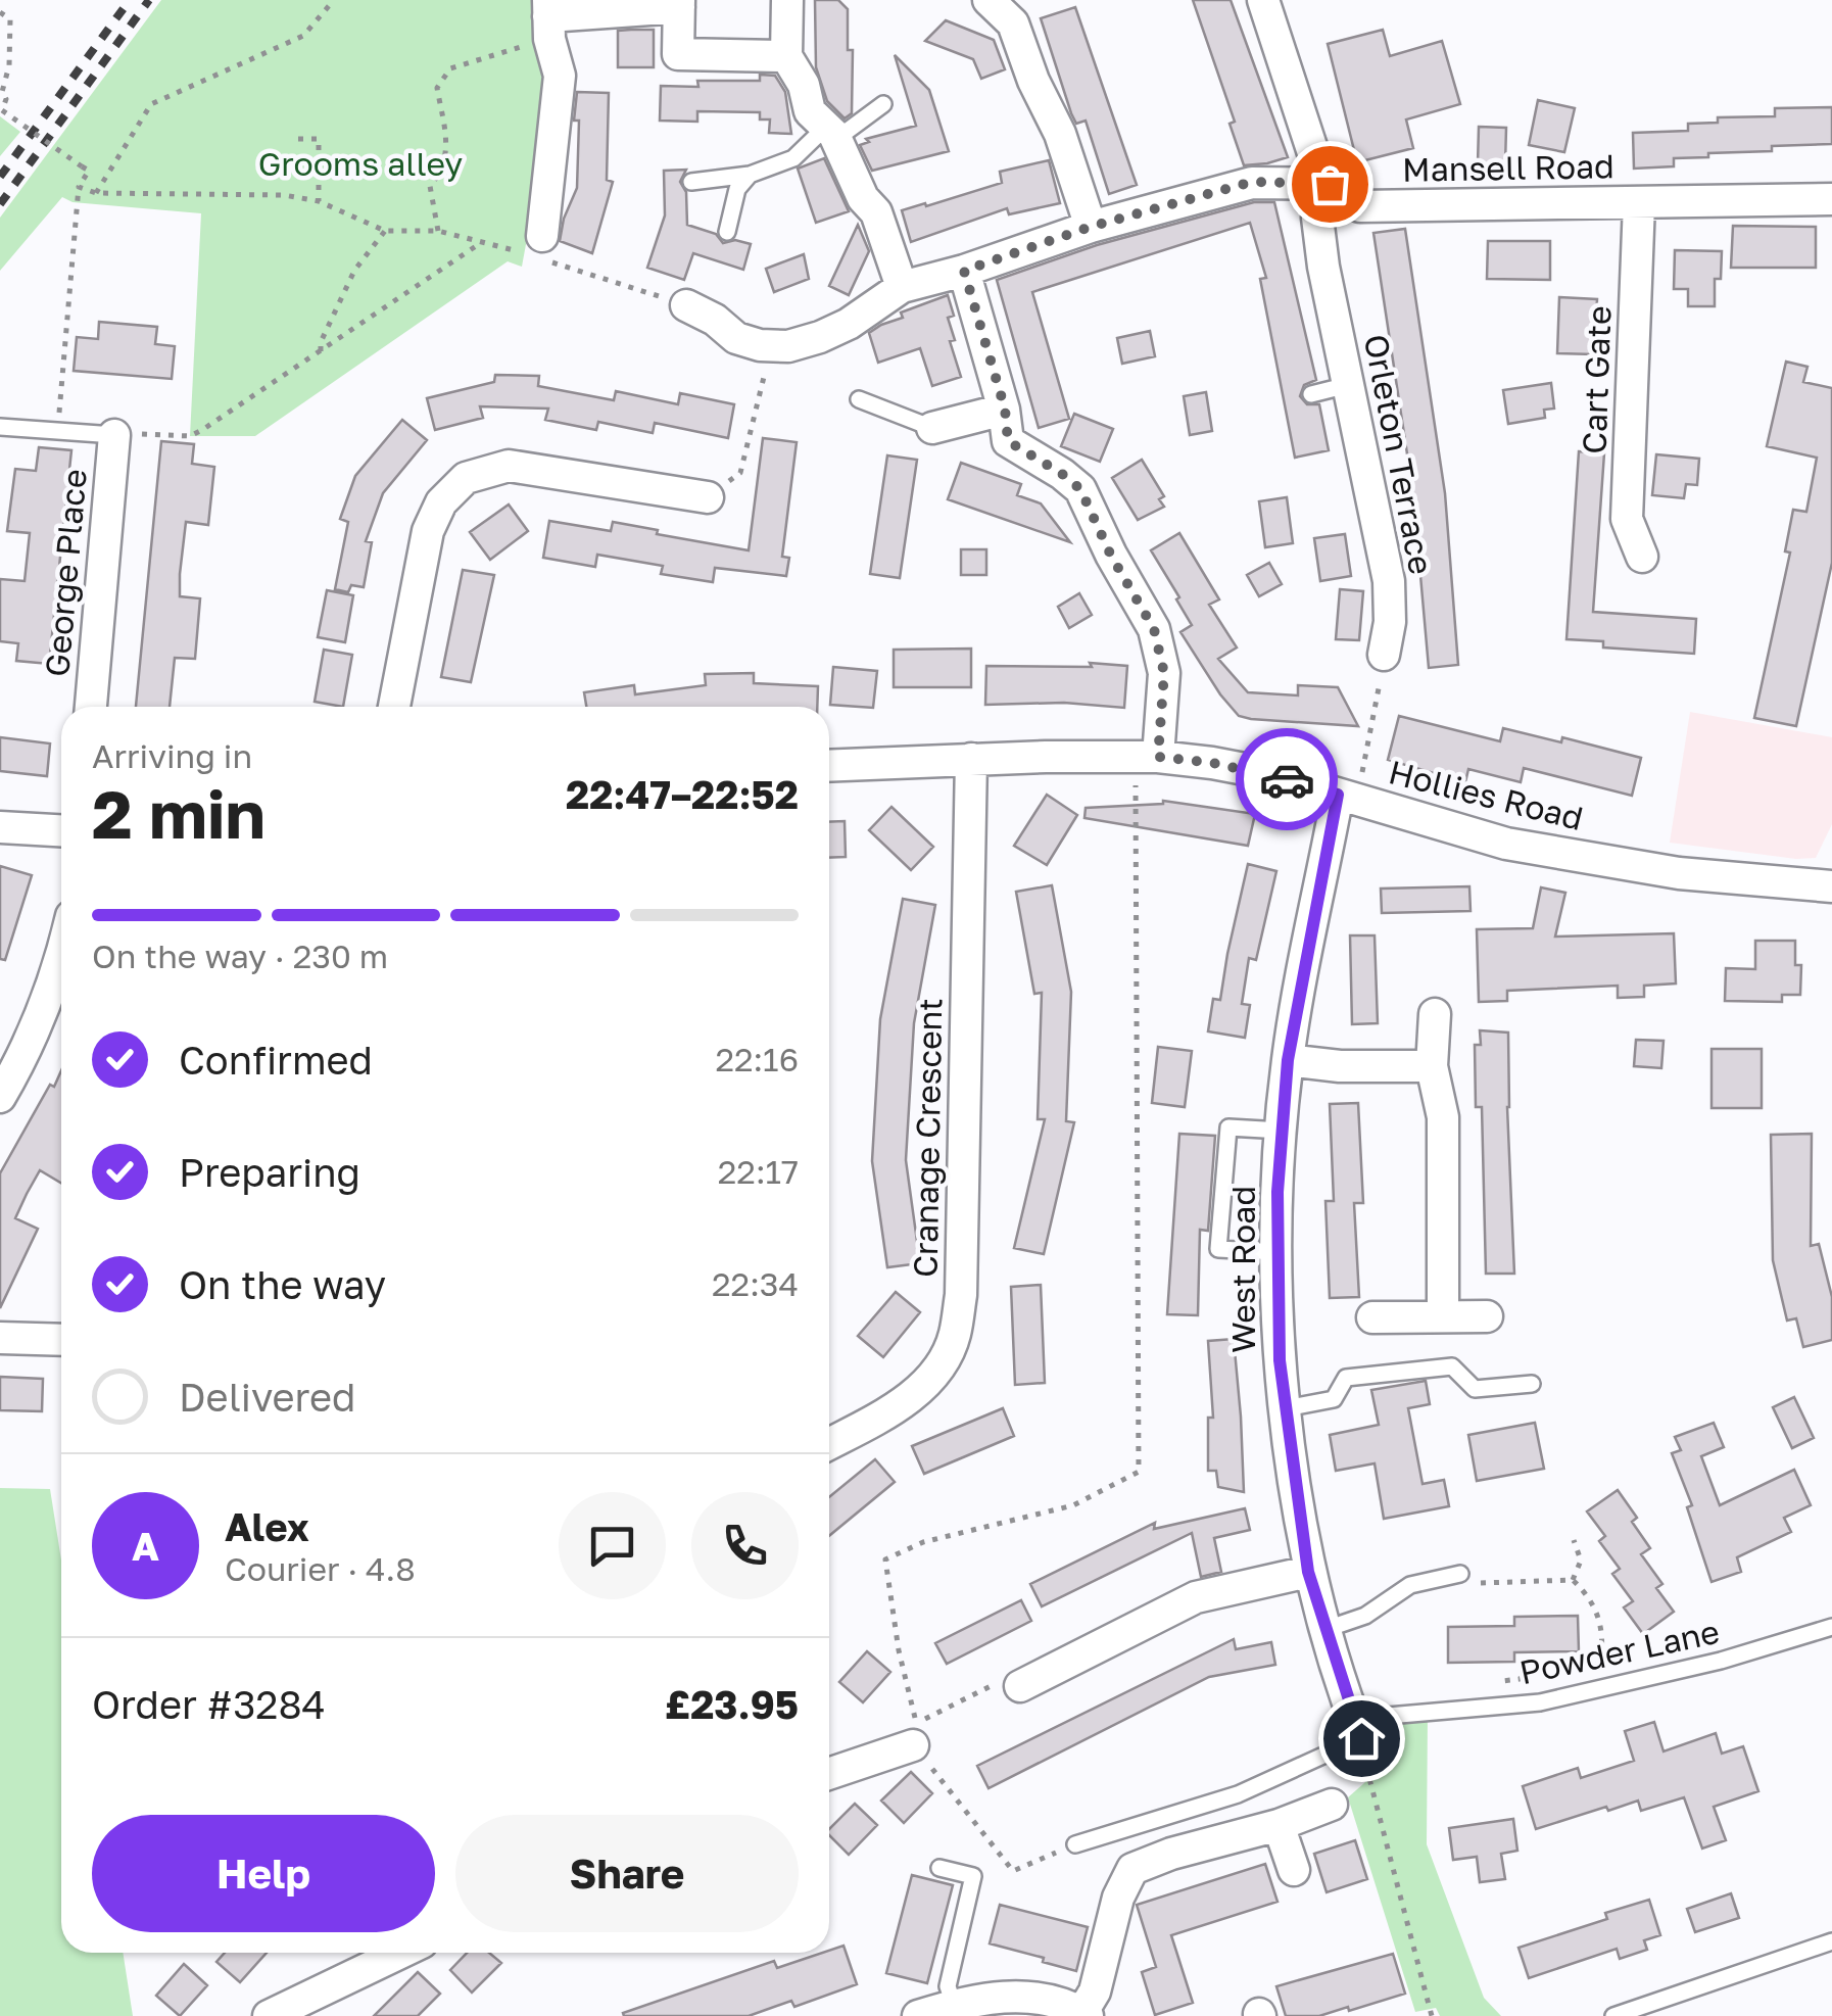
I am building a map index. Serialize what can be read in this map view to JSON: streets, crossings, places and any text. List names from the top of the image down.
{
  "streets": {
    "street": [
      "Mansell Road",
      "Cart Gate",
      "Orleton Terrace",
      "George Place",
      "Hollies Road",
      "Cranage Crescent",
      "West Road"
    ],
    "lane": ["Powder Lane"]
  },
  "crossings": [
    ["Mansell Road", "Cart Gate"],
    ["Mansell Road", "Orleton Terrace"],
    ["Hollies Road", "Cranage Crescent"],
    ["Hollies Road", "West Road"],
    ["West Road", "Powder Lane"]
  ],
  "parks": ["Grooms alley"],
  "page": {
    "heading": ["2 min", "Arriving in", "22:47–22:52"],
    "panel": [
      "Alex",
      "Courier · 4.8",
      "Order #3284",
      "£23.95"
    ],
    "bar": "On the way · 230 m",
    "list": [
      ["Confirmed", "22:16"],
      ["Preparing", "22:17"],
      ["On the way", "22:34"],
      "Delivered"
    ],
    "round": "A",
    "buttons": ["Help", "Share"]
  }
}
